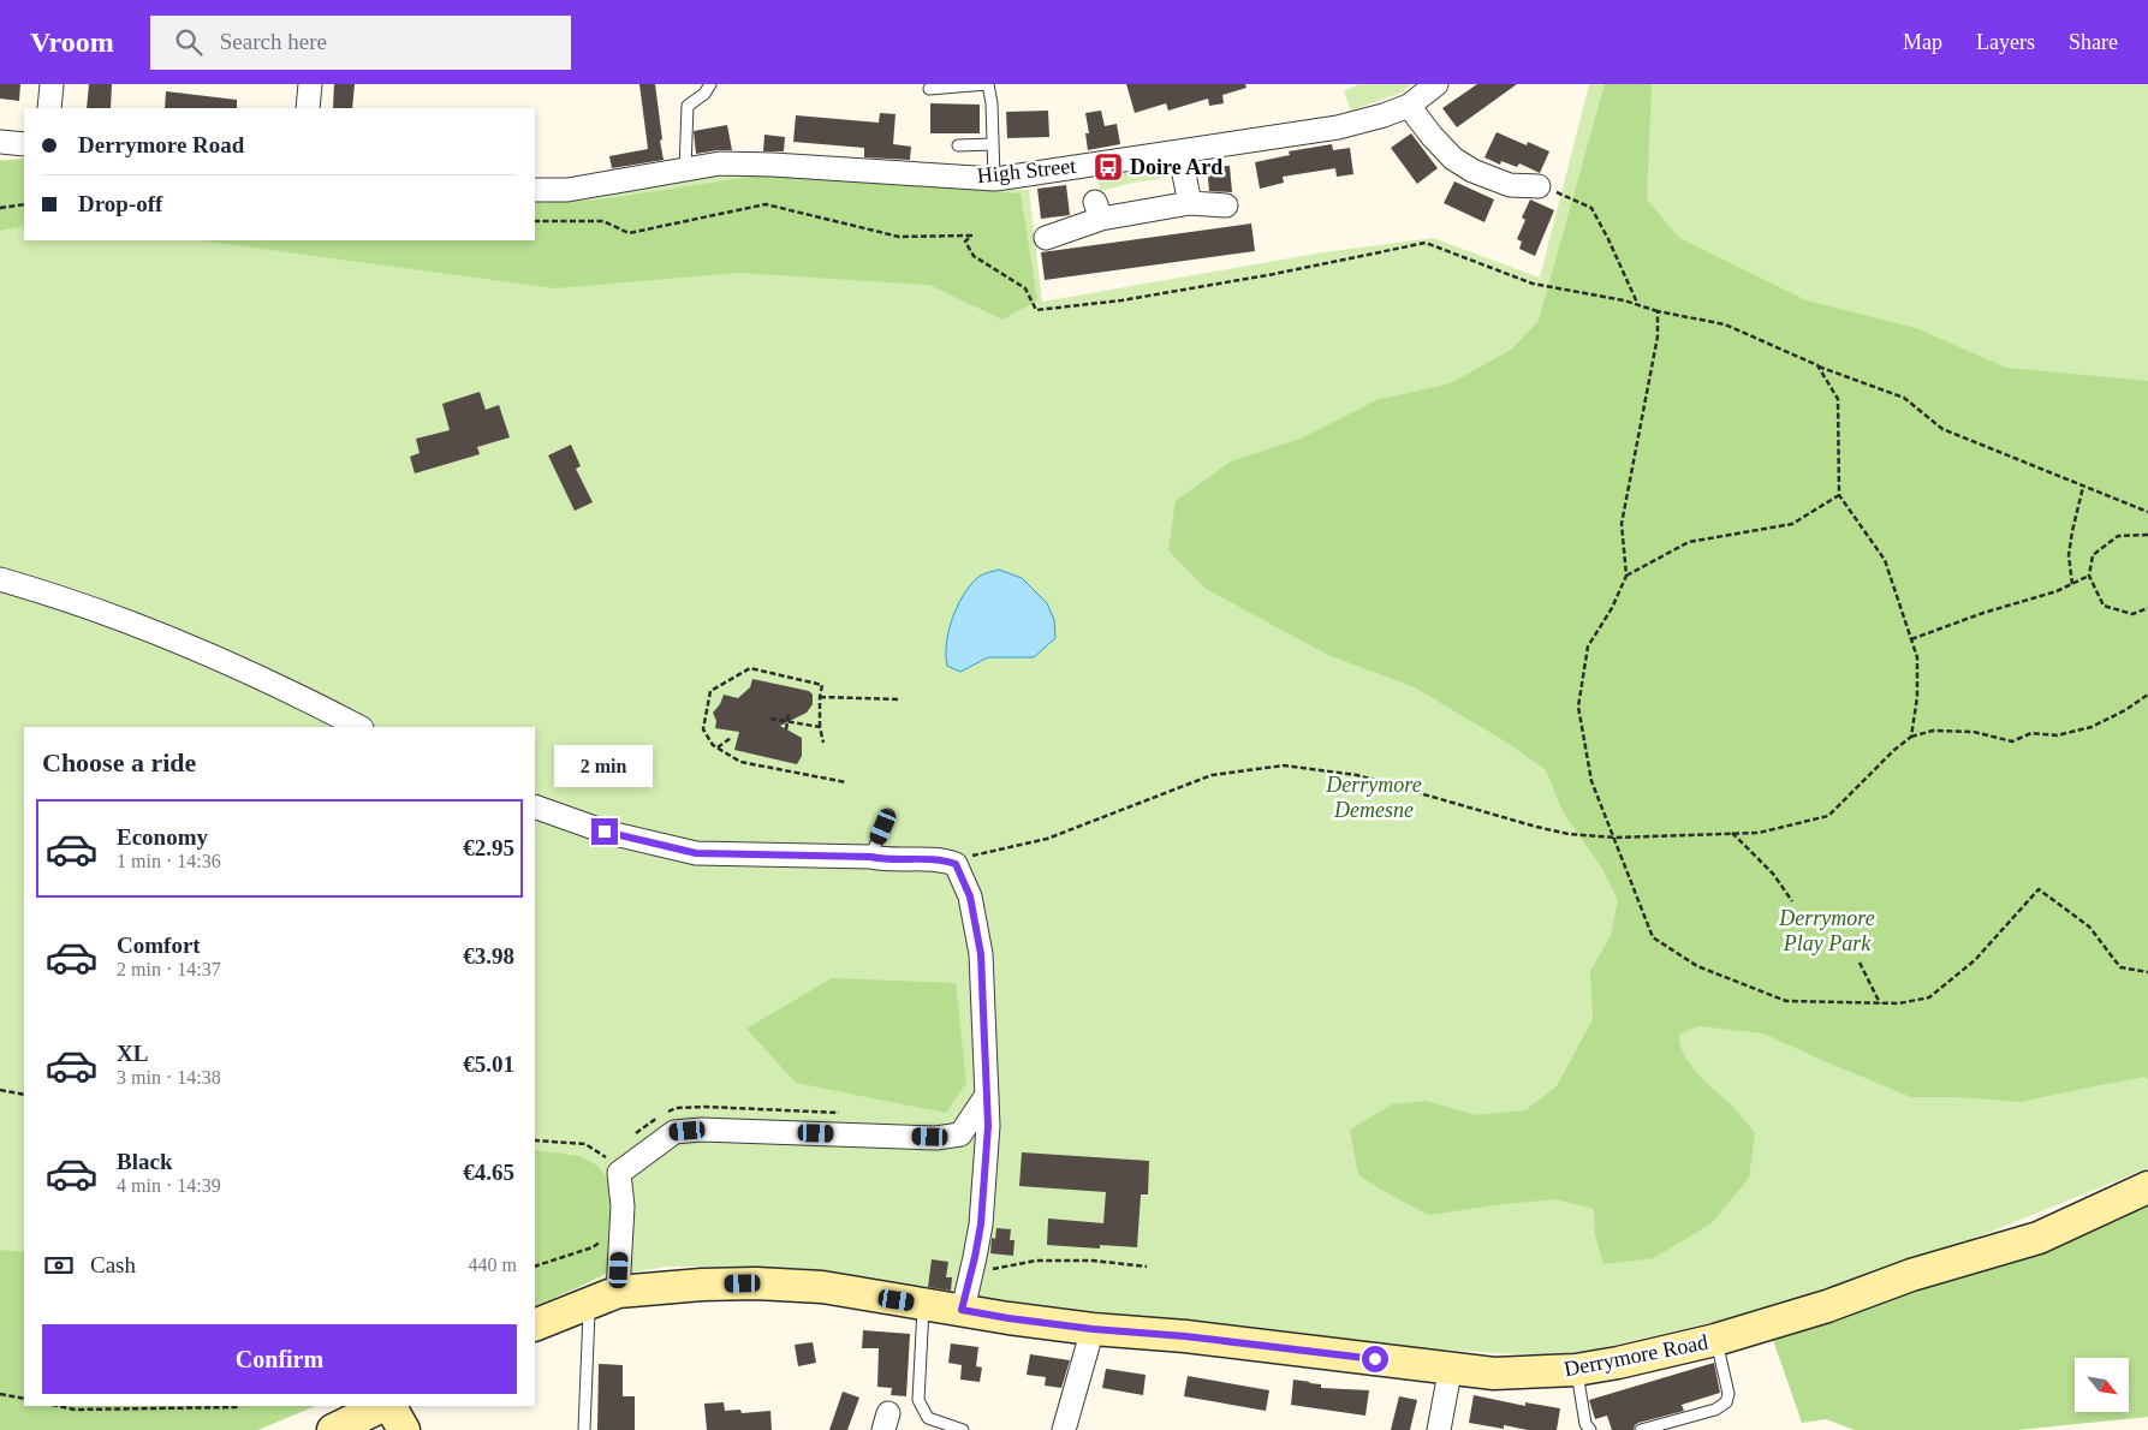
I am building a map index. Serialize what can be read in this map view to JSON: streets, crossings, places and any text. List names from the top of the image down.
{
  "streets": {
    "main road": ["Derrymore Road"],
    "street": ["High Street"]
  },
  "parks": ["Derrymore Demesne", "Derrymore Play Park"],
  "places": {
    "bus stop": ["Doire Ard"]
  },
  "north": "bottom right",
  "page": {
    "header": "Vroom",
    "search": "Search here",
    "nav": ["Map", "Layers", "Share"],
    "banner": ["Derrymore Road", "Drop-off"],
    "heading": "Choose a ride",
    "bubble": "2 min",
    "list": [
      {
        "name": "Economy",
        "note": "1 min · 14:36",
        "value": "€2.95"
      },
      {
        "name": "Comfort",
        "note": "2 min · 14:37",
        "value": "€3.98"
      },
      {
        "name": "XL",
        "note": "3 min · 14:38",
        "value": "€5.01"
      },
      {
        "name": "Black",
        "note": "4 min · 14:39",
        "value": "€4.65"
      }
    ],
    "pay": ["Cash", "440 m"],
    "buttons": "Confirm"
  }
}
